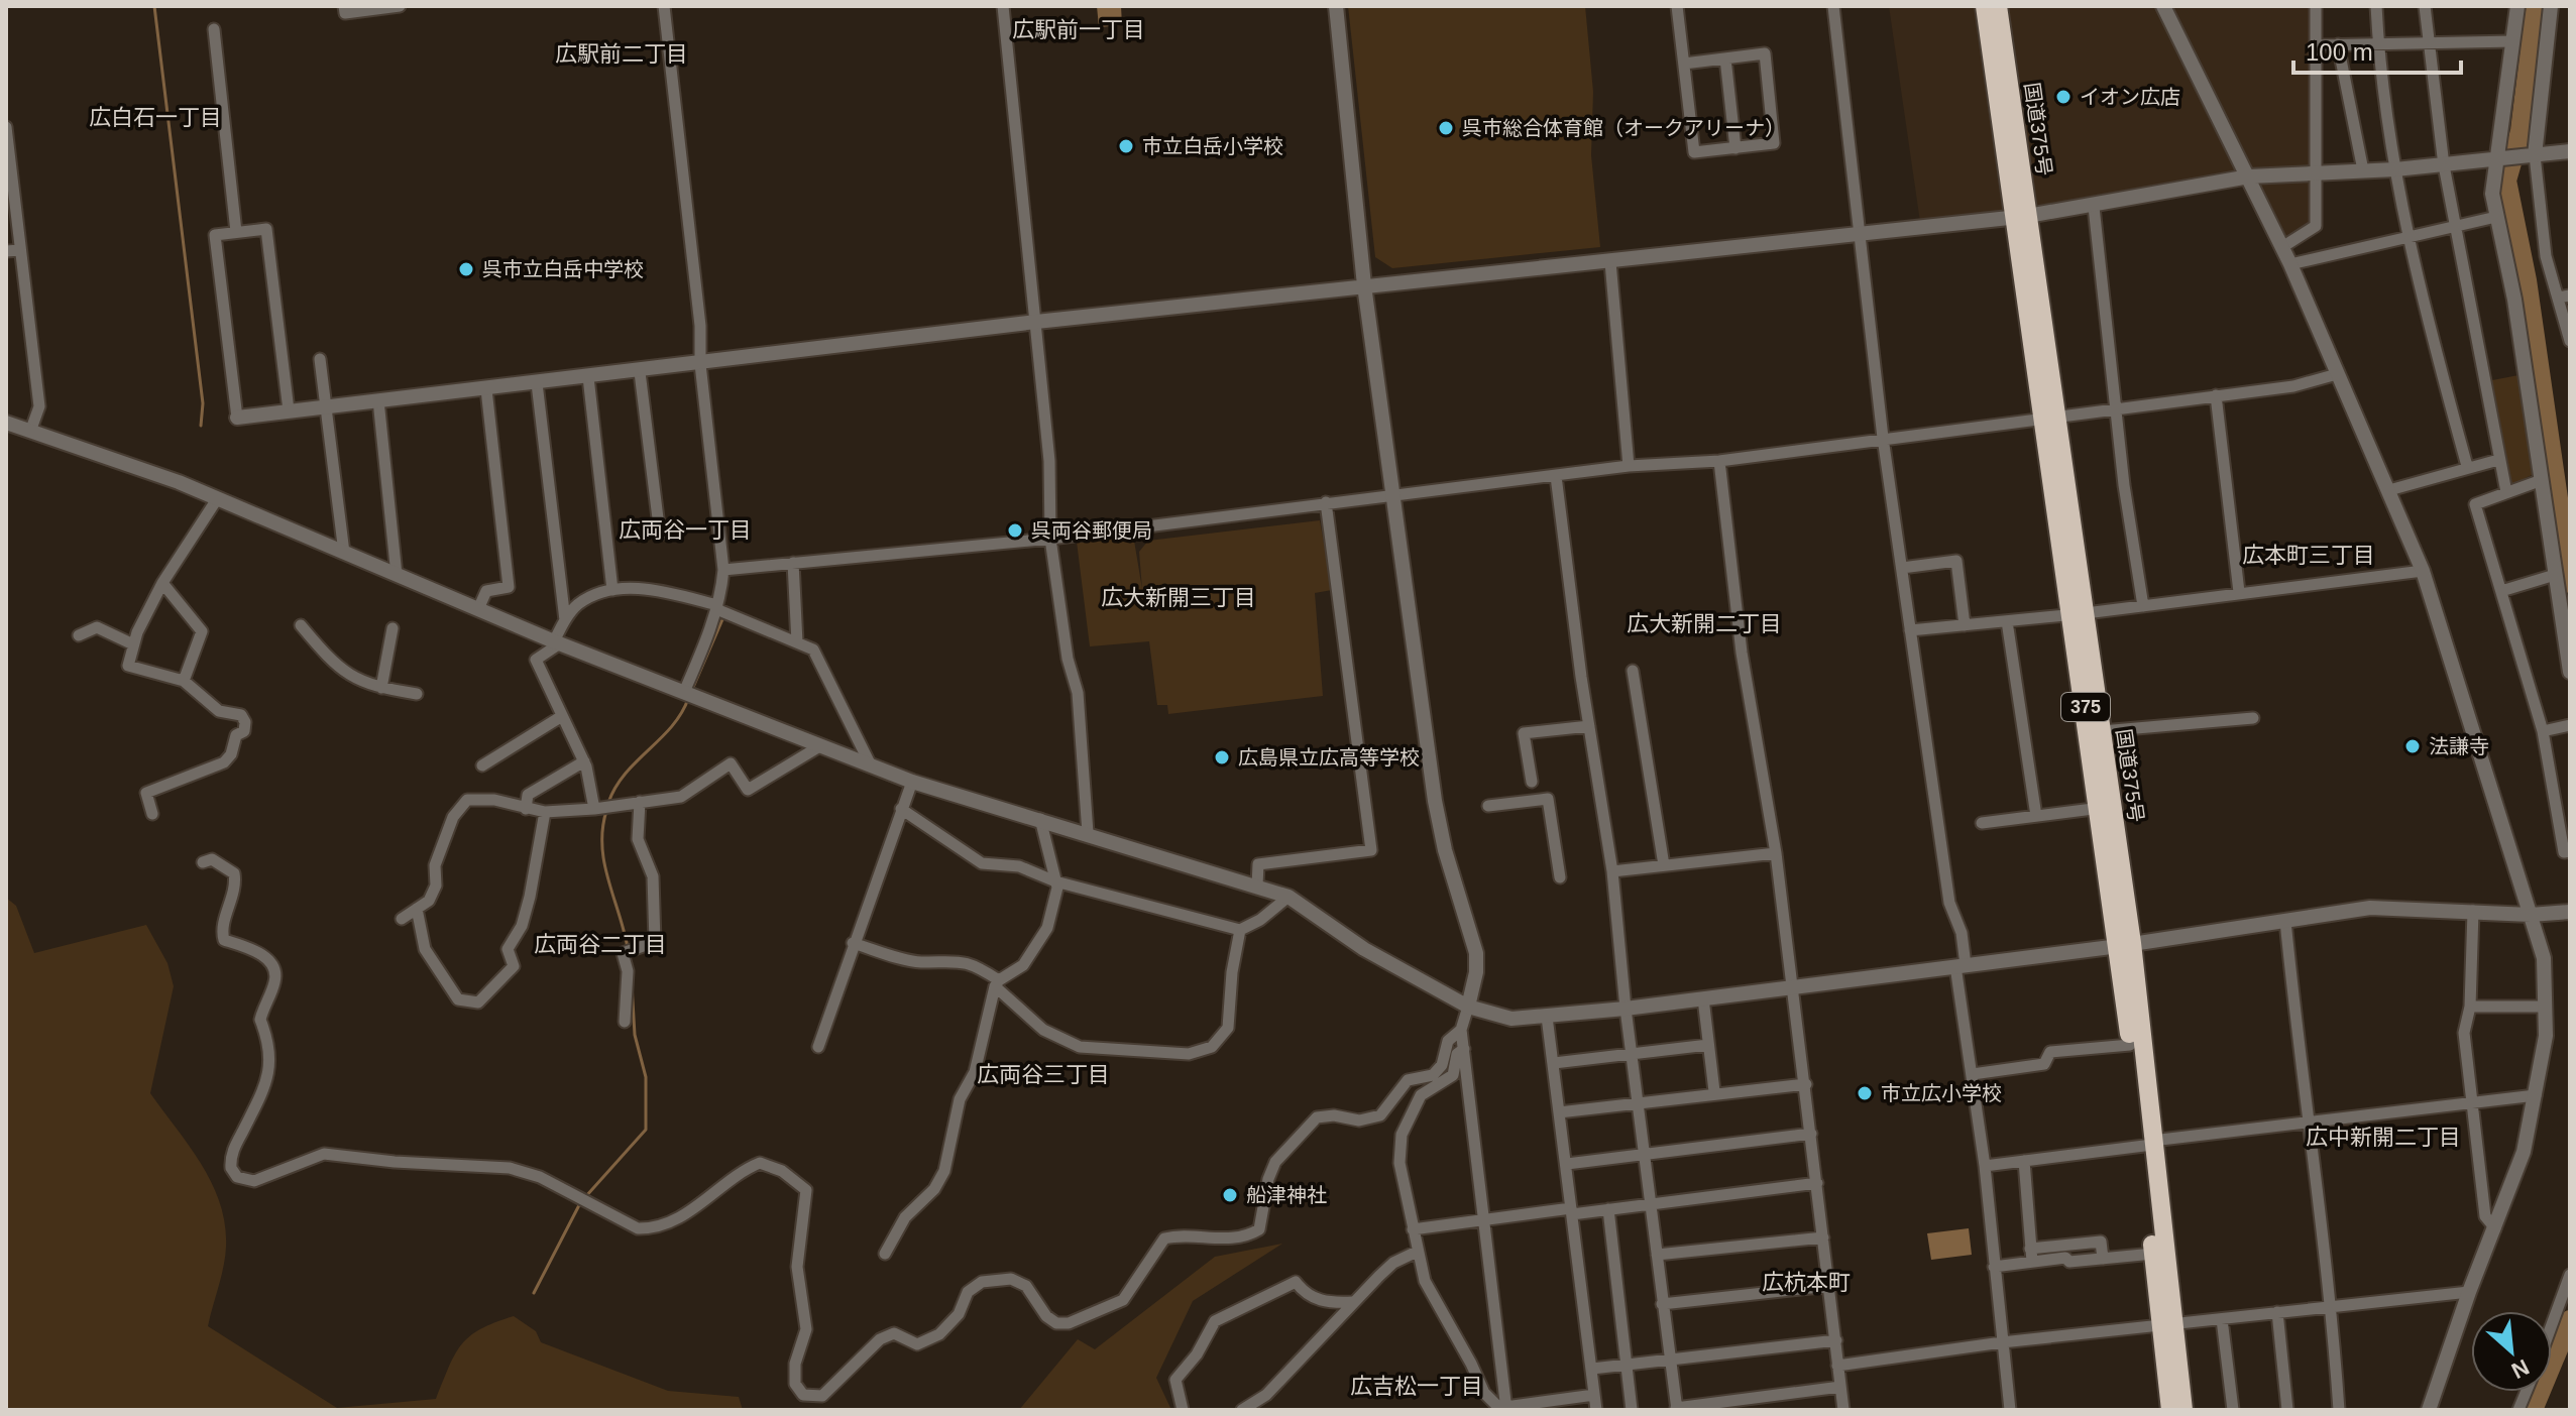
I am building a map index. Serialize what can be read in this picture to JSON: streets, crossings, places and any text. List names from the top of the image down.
{
  "streets": {
    "highway": ["国道375号", "375"]
  },
  "districts": [
    "広駅前一丁目",
    "広駅前二丁目",
    "広白石一丁目",
    "広両谷一丁目",
    "広本町三丁目",
    "広大新開三丁目",
    "広大新開二丁目",
    "広両谷二丁目",
    "広両谷三丁目",
    "広中新開二丁目",
    "広杭本町",
    "広吉松一丁目"
  ],
  "places": [
    "イオン広店",
    "呉市総合体育館（オークアリーナ）",
    "市立白岳小学校",
    "呉市立白岳中学校",
    "呉両谷郵便局",
    "法謙寺",
    "広島県立広高等学校",
    "市立広小学校",
    "船津神社"
  ],
  "scale_bar": "100 m",
  "north": "bottom right"
}
